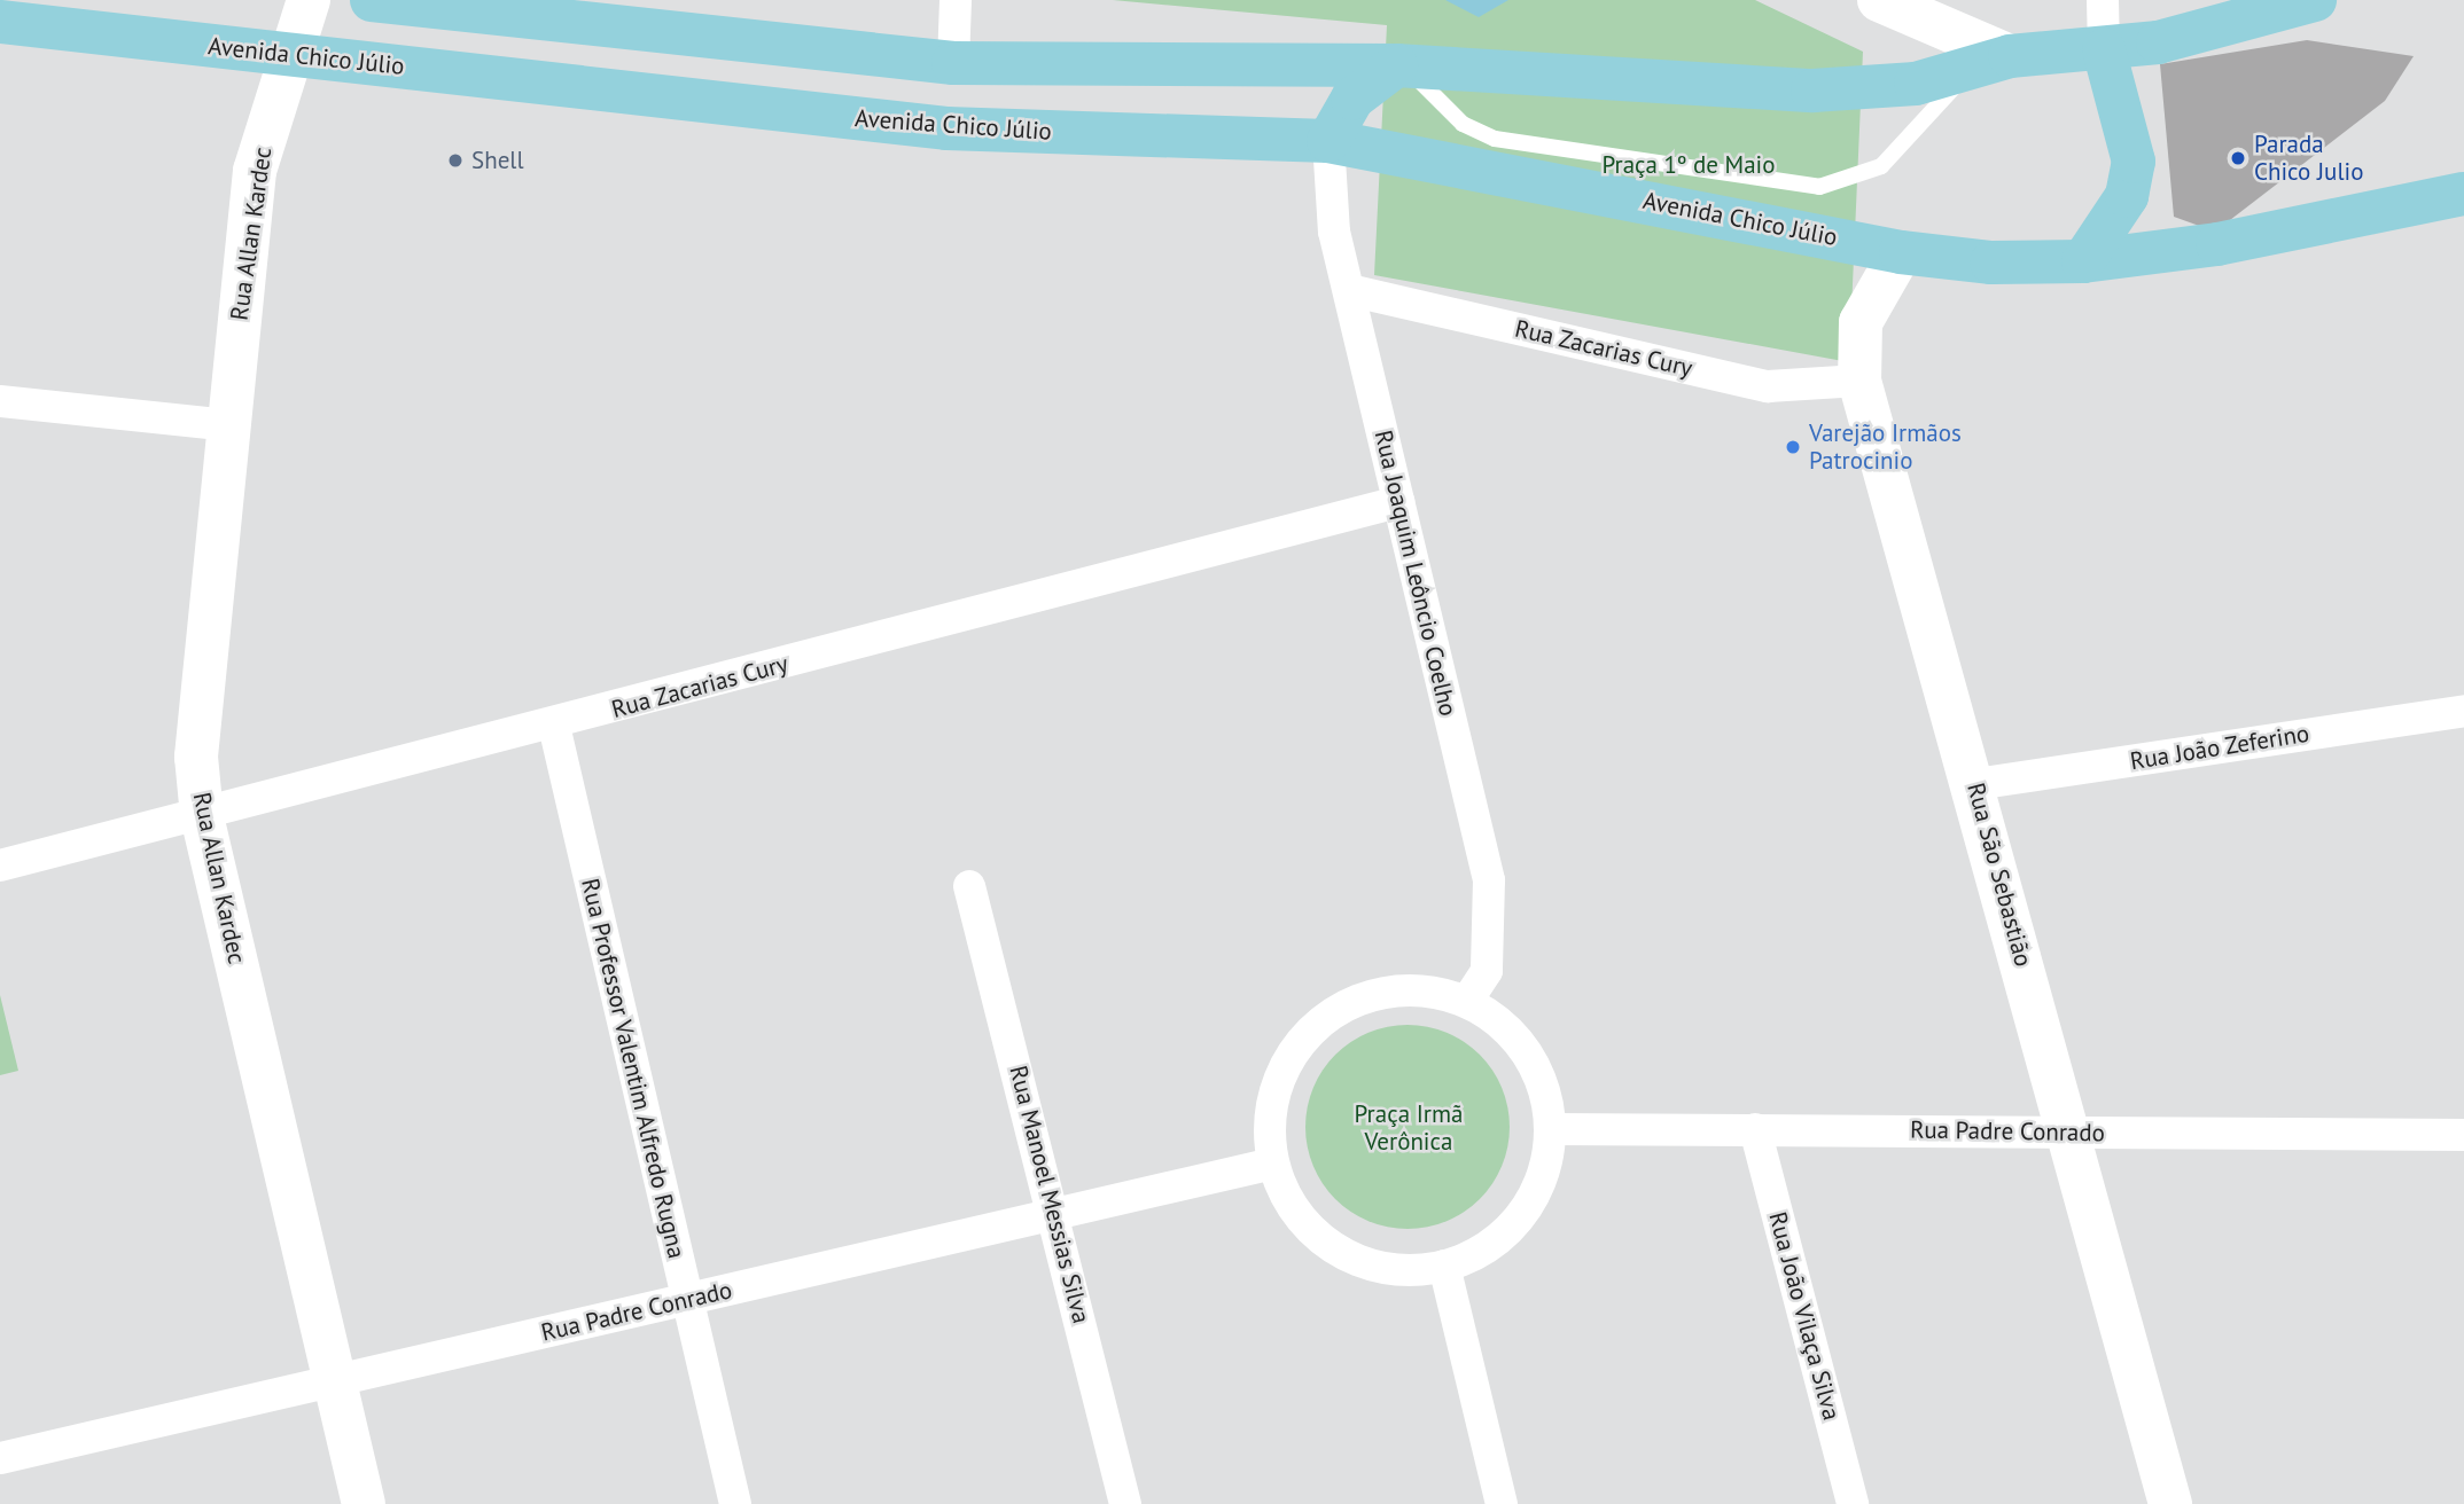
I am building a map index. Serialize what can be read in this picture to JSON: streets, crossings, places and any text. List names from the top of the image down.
{
  "streets": {
    "main road": ["Avenida Chico Júlio"],
    "street": [
      "Rua Allan Kardec",
      "Rua Zacarias Cury",
      "Rua Joaquim Leôncio Coelho",
      "Rua João Zeferino",
      "Rua São Sebastião",
      "Rua Professor Valentim Alfredo Rugna",
      "Rua Padre Conrado",
      "Rua Manoel Messias Silva",
      "Rua João Vilaça Silva"
    ]
  },
  "crossings": [
    ["Avenida Chico Júlio", "Rua Allan Kardec"],
    ["Avenida Chico Júlio", "Rua Joaquim Leôncio Coelho"],
    ["Avenida Chico Júlio", "Rua São Sebastião"],
    ["Rua Allan Kardec", "Rua Zacarias Cury"],
    ["Rua Allan Kardec", "Rua Padre Conrado"],
    ["Rua Zacarias Cury", "Rua Joaquim Leôncio Coelho"],
    ["Rua Zacarias Cury", "Rua São Sebastião"],
    ["Rua Zacarias Cury", "Rua Professor Valentim Alfredo Rugna"],
    ["Rua Joaquim Leôncio Coelho", "Rua Padre Conrado"],
    ["Rua João Zeferino", "Rua São Sebastião"],
    ["Rua São Sebastião", "Rua Padre Conrado"],
    ["Rua Professor Valentim Alfredo Rugna", "Rua Padre Conrado"],
    ["Rua Padre Conrado", "Rua Manoel Messias Silva"],
    ["Rua Padre Conrado", "Rua João Vilaça Silva"]
  ],
  "parks": ["Praça 1º de Maio", "Praça Irmã Verônica"],
  "places": ["Parada Chico Julio", "Shell", "Varejão Irmãos Patrocinio"]
}
